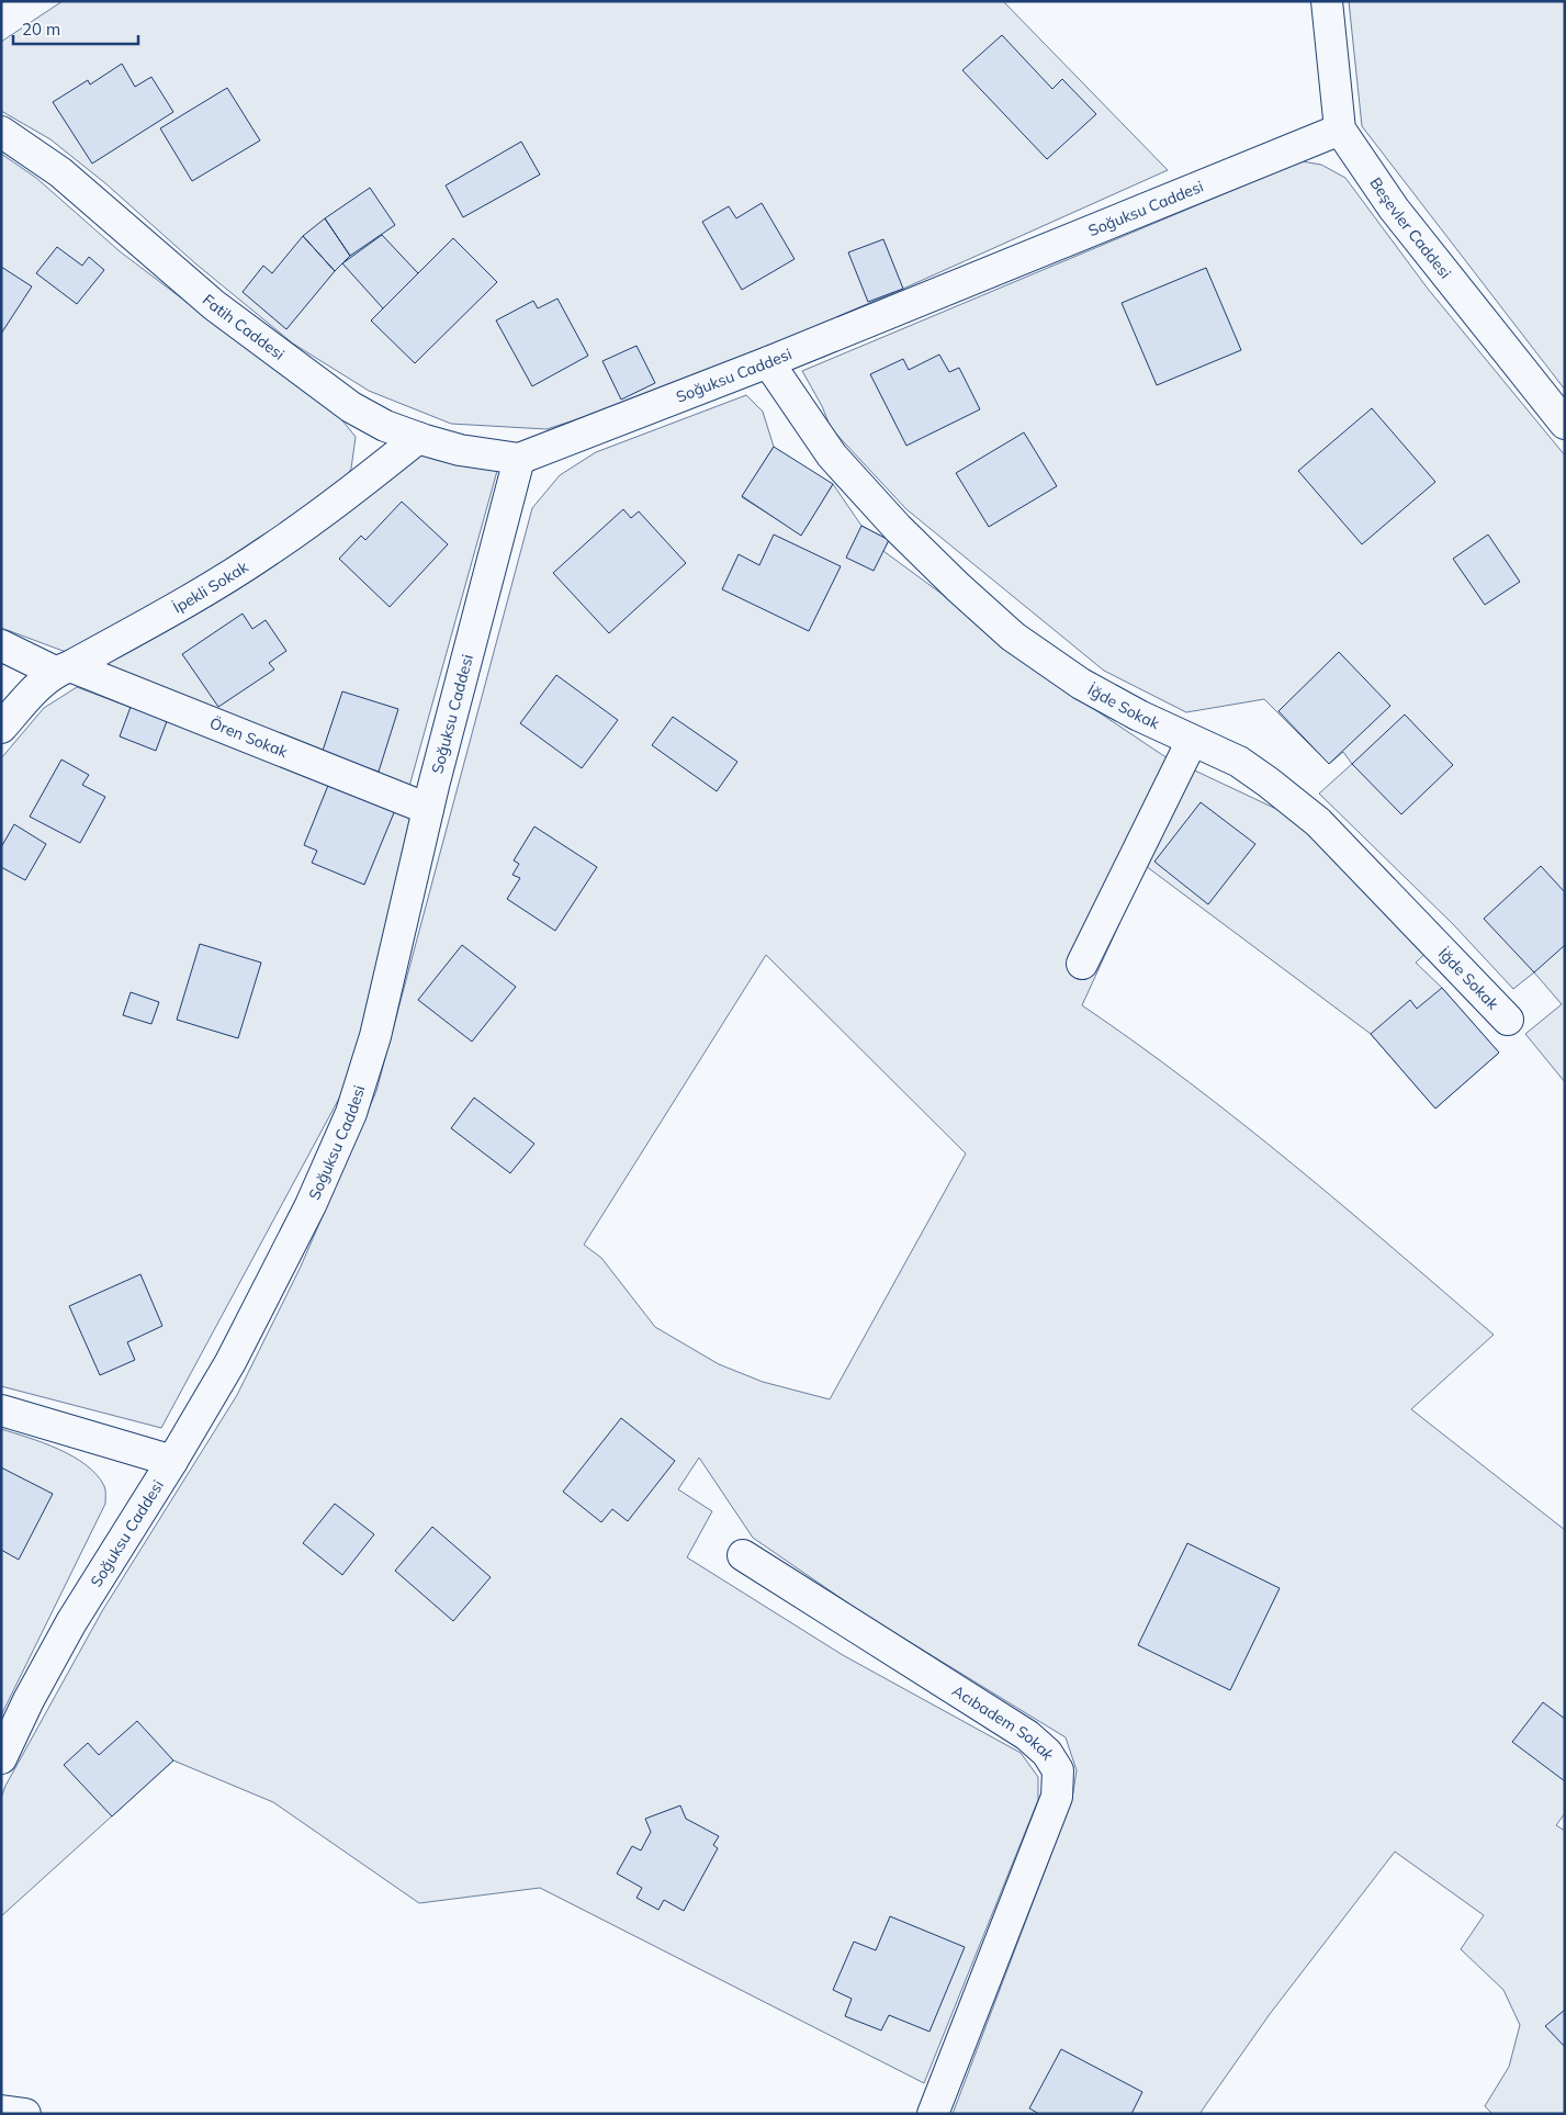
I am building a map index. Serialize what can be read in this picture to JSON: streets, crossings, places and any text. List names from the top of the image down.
{
  "streets": {
    "street": [
      "Soğuksu Caddesi",
      "Beşevler Caddesi",
      "Fatih Caddesi",
      "İpekli Sokak",
      "İğde Sokak",
      "Ören Sokak",
      "Acıbadem Sokak"
    ]
  },
  "crossings": [
    ["Soğuksu Caddesi", "Beşevler Caddesi"],
    ["Soğuksu Caddesi", "Fatih Caddesi"],
    ["Soğuksu Caddesi", "İğde Sokak"],
    ["Soğuksu Caddesi", "Ören Sokak"],
    ["Fatih Caddesi", "İpekli Sokak"],
    ["İpekli Sokak", "Ören Sokak"]
  ],
  "scale_bar": "20 m"
}
